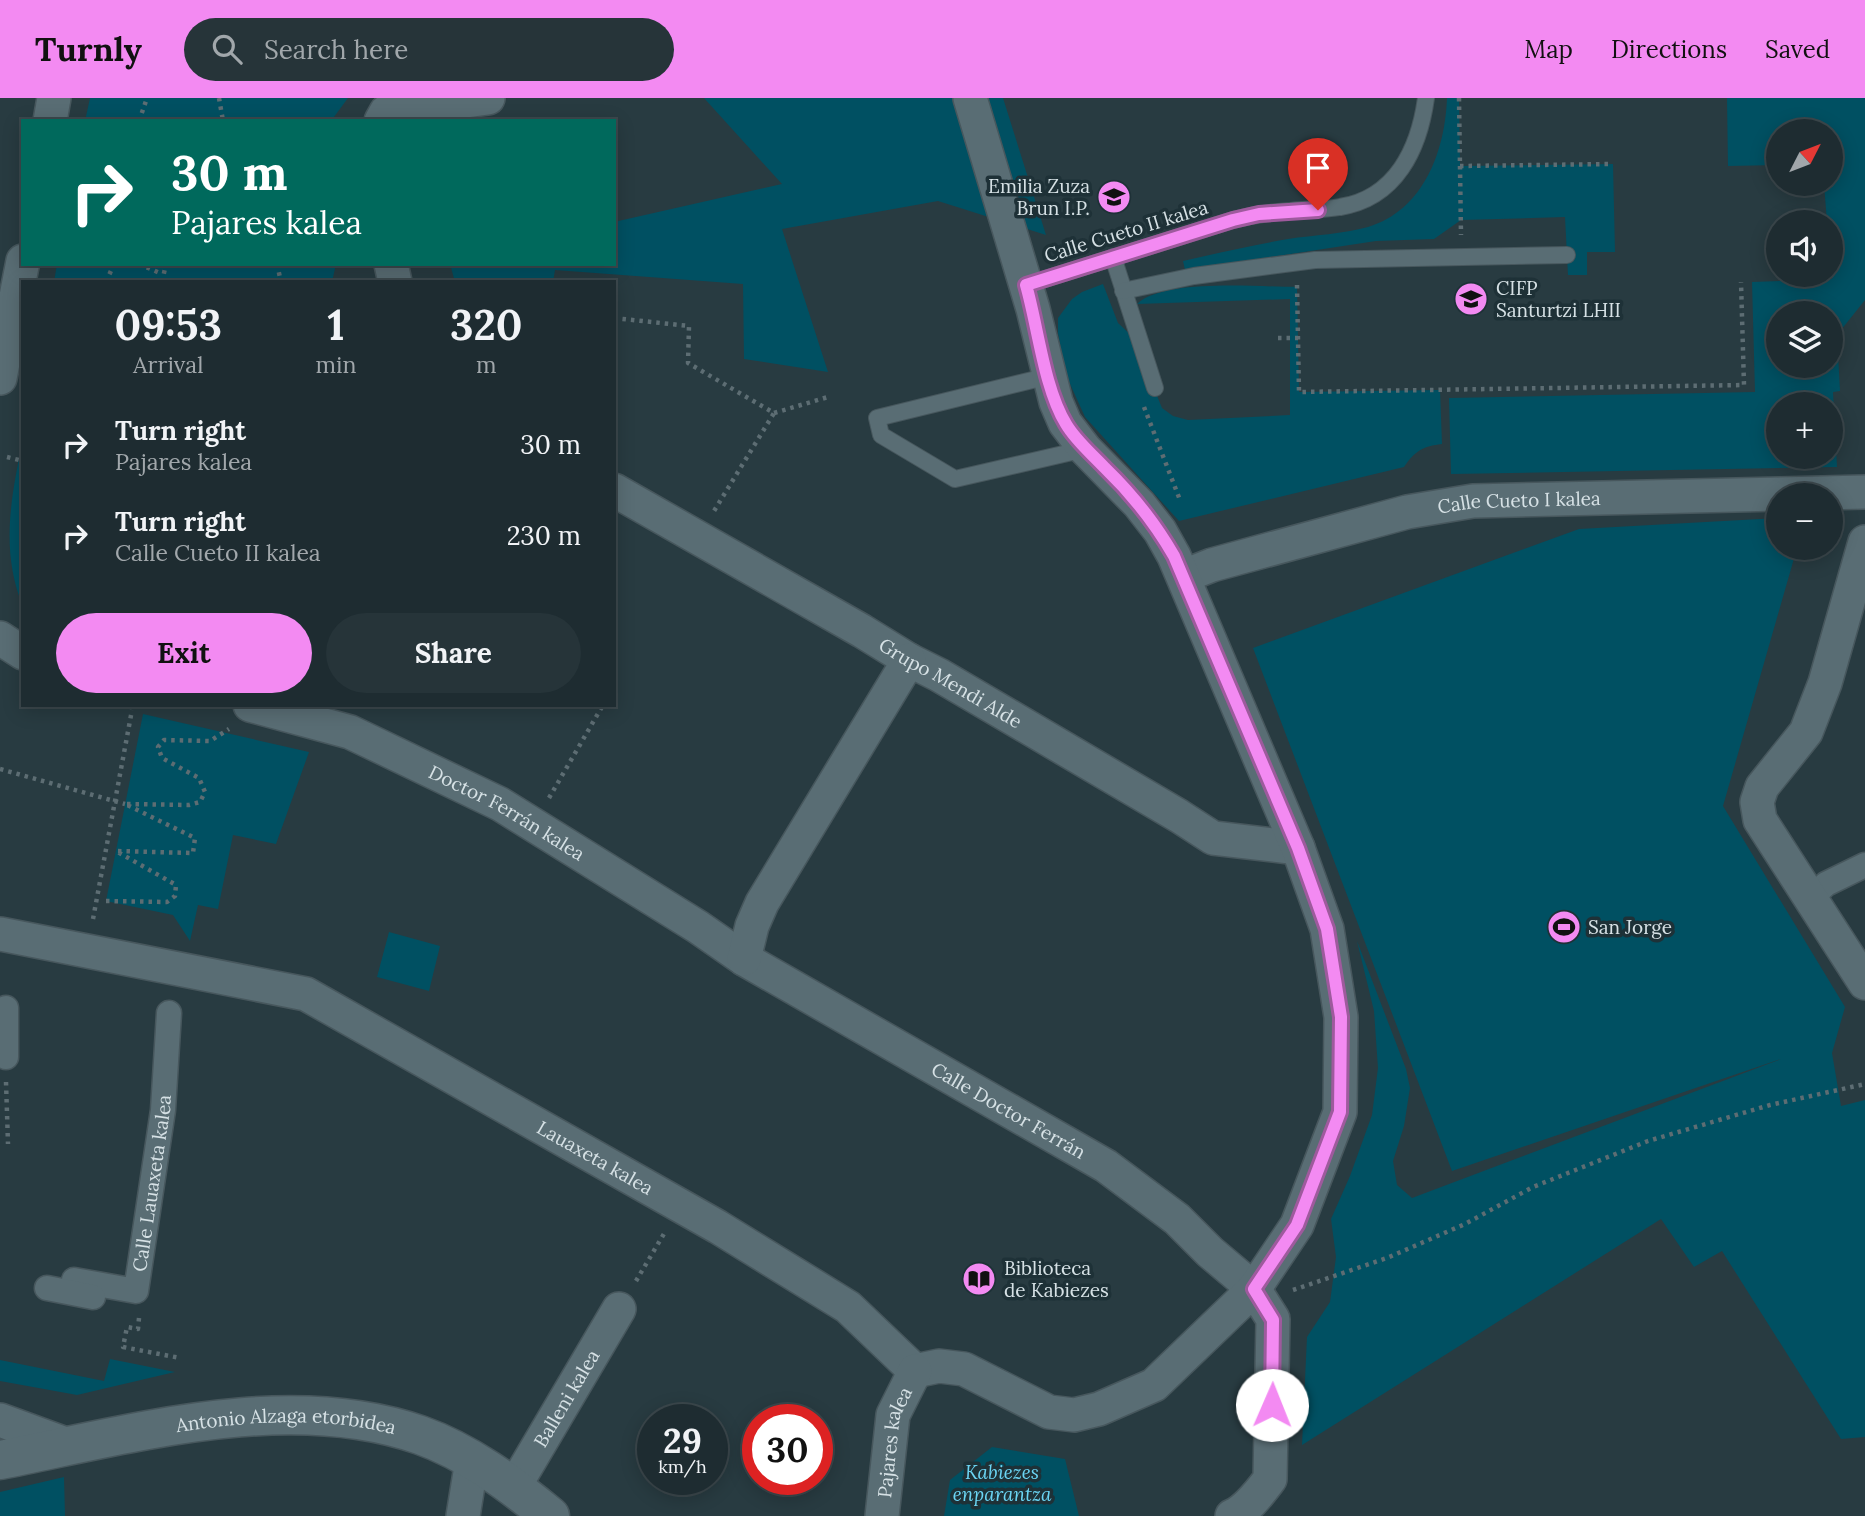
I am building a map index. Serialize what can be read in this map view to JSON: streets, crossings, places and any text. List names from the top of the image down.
{
  "streets": {
    "street": [
      "Calle Cueto I kalea",
      "Grupo Mendi Alde",
      "Doctor Ferrán kalea",
      "Calle Doctor Ferrán",
      "Lauaxeta kalea",
      "Calle Lauaxeta kalea",
      "Balleni kalea",
      "Antonio Alzaga etorbidea",
      "Pajares kalea"
    ],
    "lane": ["Calle Cueto II kalea"]
  },
  "crossings": [
    ["Doctor Ferrán kalea", "Calle Doctor Ferrán"],
    ["Lauaxeta kalea", "Pajares kalea"],
    ["Balleni kalea", "Antonio Alzaga etorbidea"]
  ],
  "parks": ["Kabiezes enparantza"],
  "places": {
    "school or university": ["Emilia Zuza Brun I.P.", "CIFP Santurtzi LHII"],
    "sports": ["San Jorge"],
    "library": ["Biblioteca de Kabiezes"]
  },
  "north": "top right",
  "page": {
    "header": "Turnly",
    "search": "Search here",
    "nav": ["Map", "Directions", "Saved"],
    "map_buttons": ["+", "−"],
    "turn": ["30 m", "Pajares kalea"],
    "eta": [
      "09:53",
      "Arrival",
      "1",
      "min",
      "320",
      "m"
    ],
    "list": [
      {
        "name": "Turn right",
        "note": "Pajares kalea",
        "value": "30 m"
      },
      {
        "name": "Turn right",
        "note": "Calle Cueto II kalea",
        "value": "230 m"
      }
    ],
    "buttons": ["Exit", "Share"],
    "speed": "29 km/h",
    "limit": "30"
  }
}
